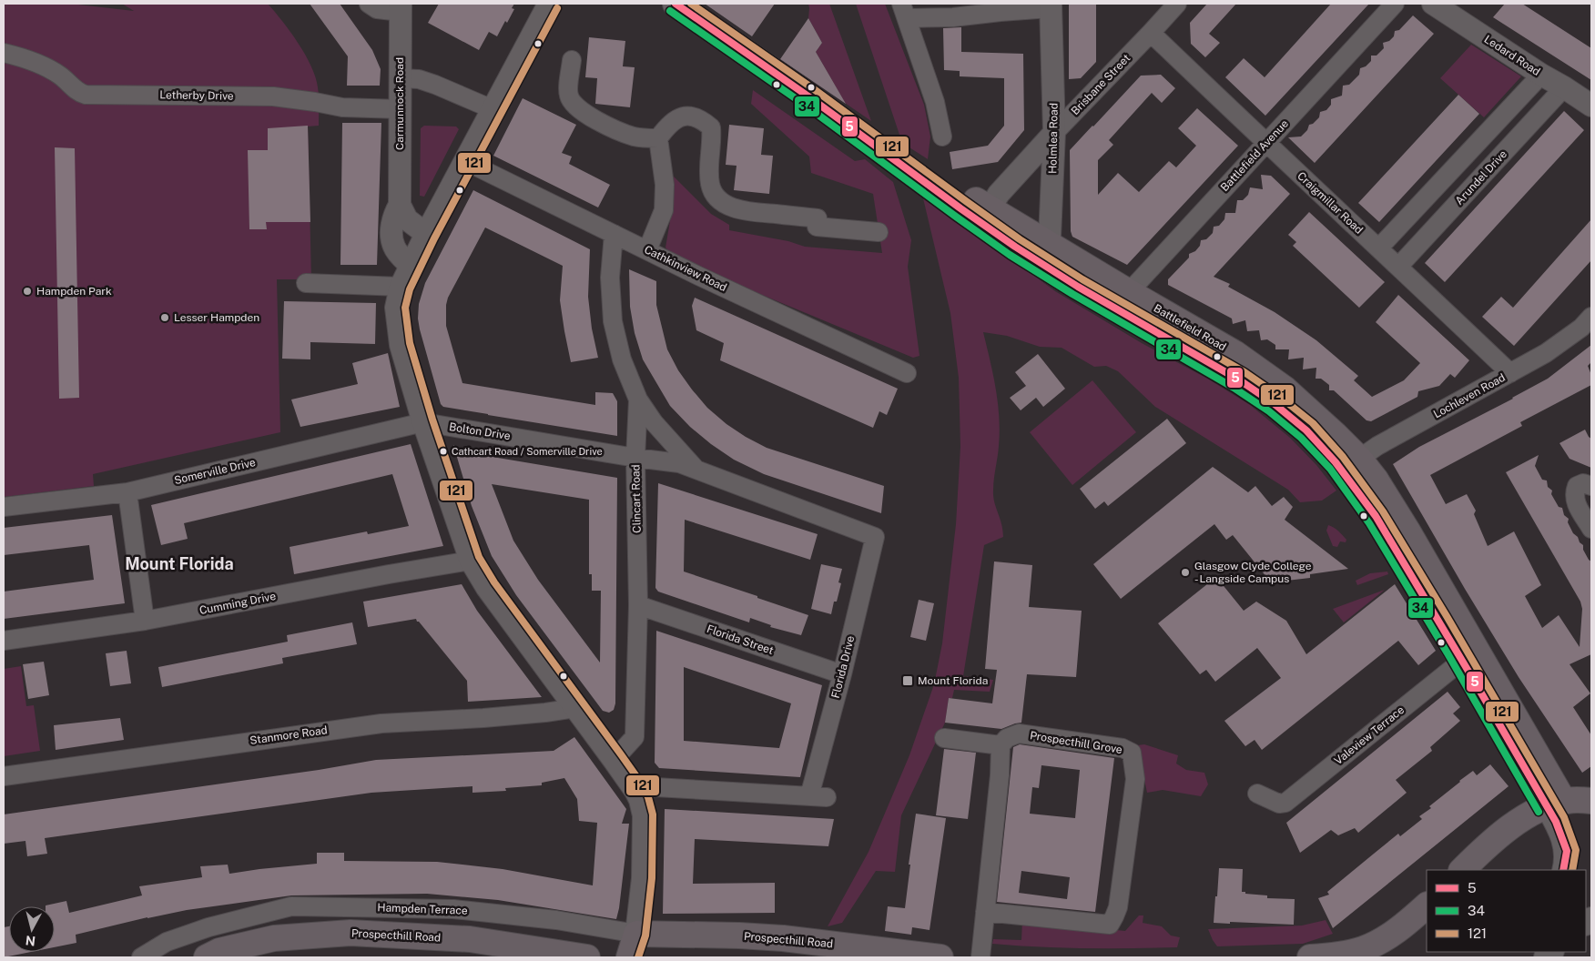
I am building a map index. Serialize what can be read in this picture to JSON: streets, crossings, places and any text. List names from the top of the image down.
{
  "streets": {
    "main road": ["Battlefield Road", "Prospecthill Road"],
    "street": [
      "Ledard Road",
      "Brisbane Street",
      "Letherby Drive",
      "Carmunnock Road",
      "Holmlea Road",
      "Battlefield Avenue",
      "Arundel Drive",
      "Craigmillar Road",
      "Cathkinview Road",
      "Lochleven Road",
      "Bolton Drive",
      "Somerville Drive",
      "Clincart Road",
      "Cumming Drive",
      "Florida Street",
      "Florida Drive",
      "Stanmore Road",
      "Valeview Terrace",
      "Prospecthill Grove",
      "Hampden Terrace"
    ]
  },
  "crossings": [
    ["Ledard Road", "Arundel Drive"],
    ["Brisbane Street", "Holmlea Road"],
    ["Brisbane Street", "Craigmillar Road"],
    ["Brisbane Street", "Battlefield Road"],
    ["Letherby Drive", "Carmunnock Road"],
    ["Holmlea Road", "Battlefield Road"],
    ["Battlefield Avenue", "Craigmillar Road"],
    ["Battlefield Avenue", "Battlefield Road"],
    ["Arundel Drive", "Craigmillar Road"],
    ["Craigmillar Road", "Lochleven Road"],
    ["Cathkinview Road", "Clincart Road"],
    ["Battlefield Road", "Lochleven Road"],
    ["Battlefield Road", "Valeview Terrace"],
    ["Bolton Drive", "Somerville Drive"],
    ["Bolton Drive", "Clincart Road"],
    ["Bolton Drive", "Florida Drive"],
    ["Clincart Road", "Florida Street"],
    ["Florida Street", "Florida Drive"],
    ["Hampden Terrace", "Prospecthill Road"]
  ],
  "districts": ["Mount Florida"],
  "places": {
    "other": [
      "Hampden Park",
      "Lesser Hampden",
      "Cathcart Road / Somerville Drive",
      "Glasgow Clyde College - Langside Campus"
    ],
    "transit": ["Mount Florida"]
  },
  "lines": ["transit line 5", "transit line 121", "transit line 34"],
  "legend": ["5", "34", "121"],
  "north": "bottom"
}
